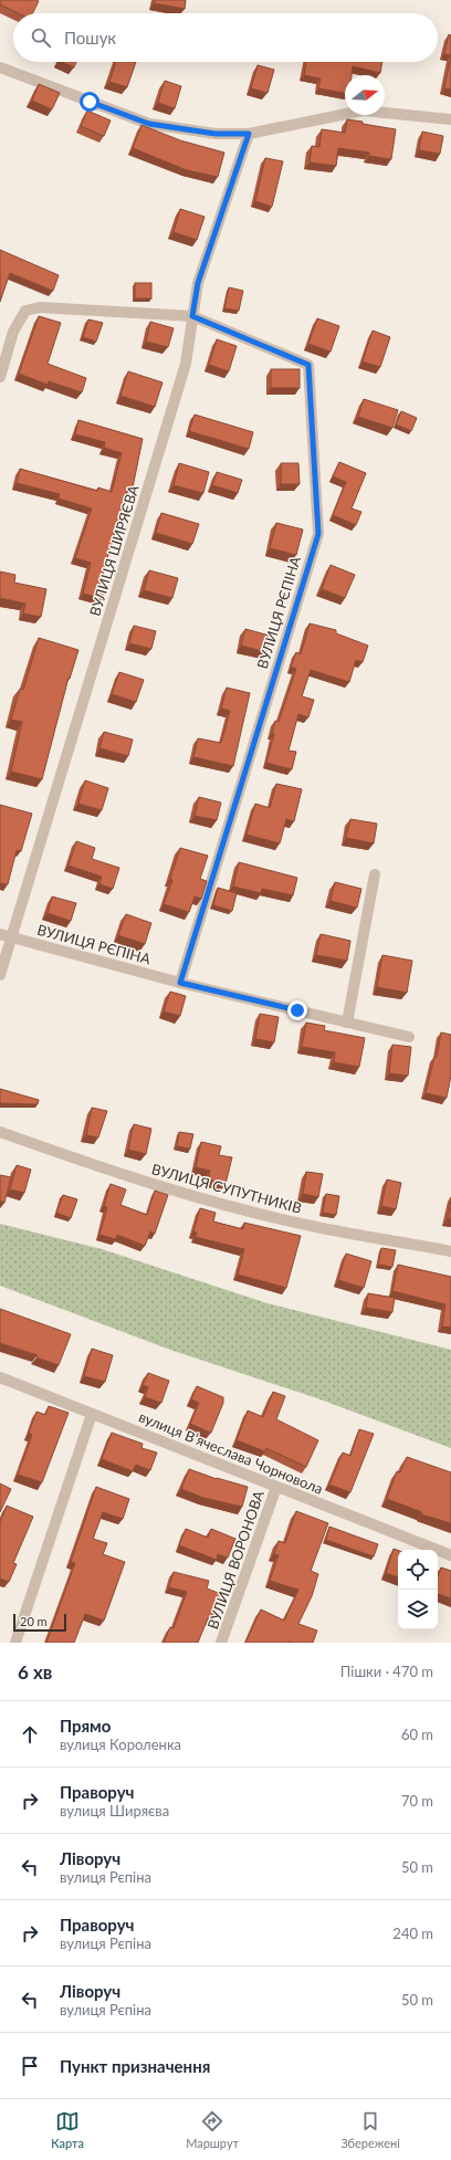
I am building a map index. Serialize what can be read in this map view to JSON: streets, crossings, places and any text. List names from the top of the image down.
{
  "streets": {
    "street": [
      "ВУЛИЦЯ ШИРЯЄВА",
      "ВУЛИЦЯ РЄПІНА",
      "ВУЛИЦЯ СУПУТНИКІВ",
      "вулиця Вʼячеслава Чорновола",
      "ВУЛИЦЯ ВОРОНОВА"
    ]
  },
  "crossings": [
    ["ВУЛИЦЯ ШИРЯЄВА", "ВУЛИЦЯ РЄПІНА"],
    ["вулиця Вʼячеслава Чорновола", "ВУЛИЦЯ ВОРОНОВА"]
  ],
  "scale_bar": "20 m",
  "north": "right",
  "page": {
    "search": "Пошук",
    "scale": "20 m",
    "heading": ["6 хв", "Пішки · 470 m"],
    "list": [
      ["Прямо", "вулиця Короленка", "60 m"],
      ["Праворуч", "вулиця Ширяєва", "70 m"],
      ["Ліворуч", "вулиця Рєпіна", "50 m"],
      ["Праворуч", "вулиця Рєпіна", "240 m"],
      ["Ліворуч", "вулиця Рєпіна", "50 m"],
      "Пункт призначення"
    ],
    "nav": ["Карта", "Маршрут", "Збережені"]
  }
}
